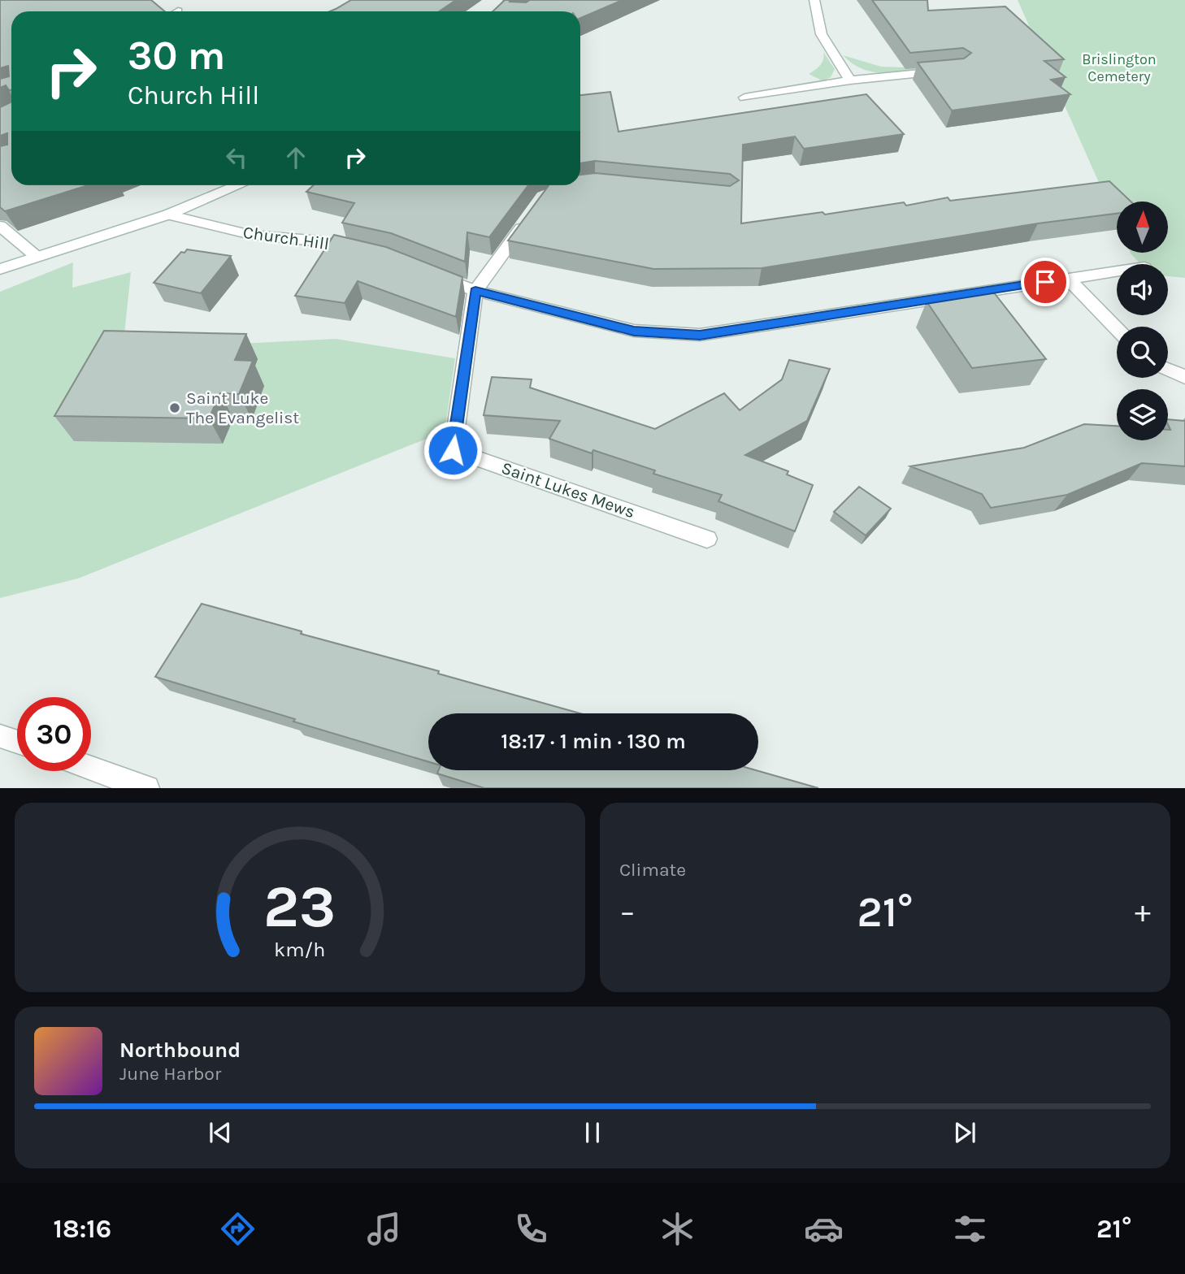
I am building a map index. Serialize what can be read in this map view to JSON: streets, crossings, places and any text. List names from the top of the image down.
{
  "streets": {
    "street": ["Church Hill", "Saint Lukes Mews"]
  },
  "parks": ["Brislington Cemetery"],
  "places": ["Saint Luke The Evangelist"],
  "north": "top",
  "page": {
    "turn": ["30 m", "Church Hill"],
    "limit": "30",
    "trip": "18:17 · 1 min · 130 m",
    "tile": "Climate",
    "heat": ["−", "21°", "+"],
    "song": ["Northbound", "June Harbor"],
    "tabs": ["18:16", "21°"],
    "gauge": ["23", "km/h"]
  }
}
